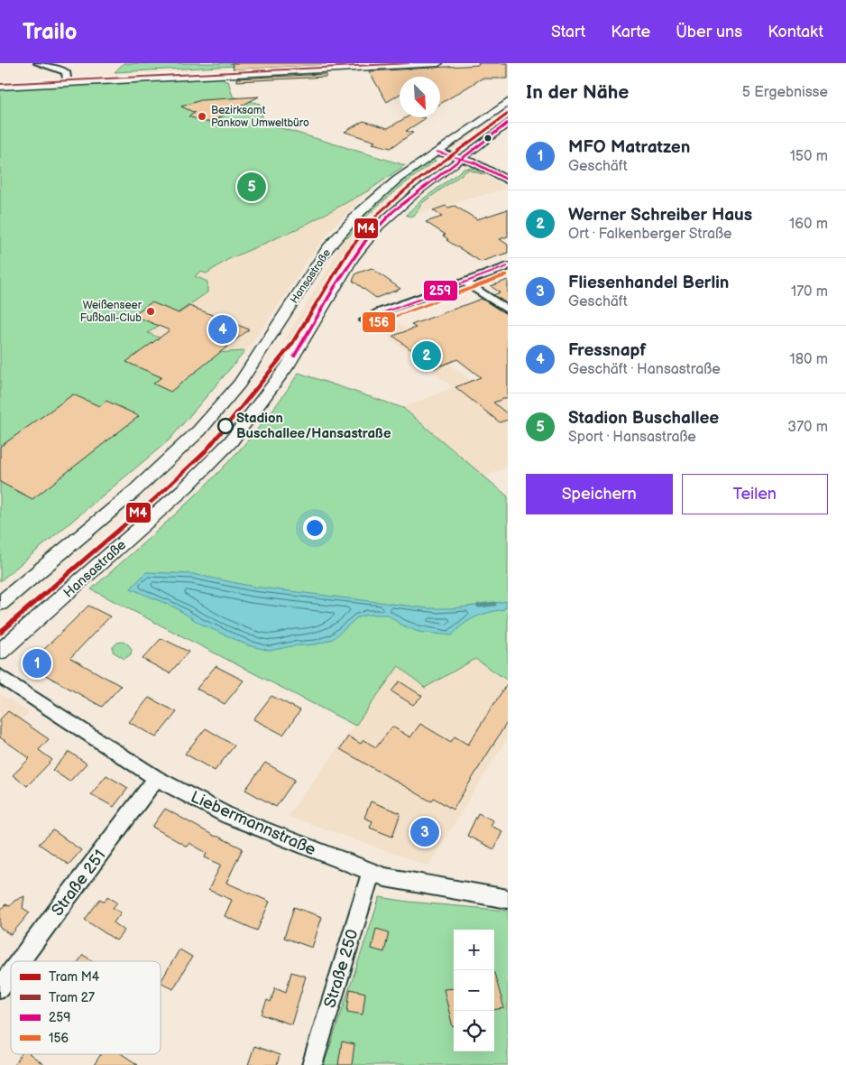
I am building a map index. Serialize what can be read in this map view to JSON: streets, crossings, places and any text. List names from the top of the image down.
{
  "streets": {
    "main road": ["Hansastraße"],
    "street": ["Liebermannstraße", "Straße 251", "Straße 250"]
  },
  "crossings": [
    ["Liebermannstraße", "Straße 251"],
    ["Liebermannstraße", "Straße 250"]
  ],
  "places": ["Bezirksamt Pankow Umweltbüro", "Weißenseer Fußball-Club", "Stadion Buschallee/Hansastraße"],
  "lines": [
    "tram line 27",
    "tram line M4",
    "transit line 259",
    "transit line 156"
  ],
  "legend": [
    "Tram M4",
    "Tram 27",
    "259",
    "156"
  ],
  "north": "bottom right",
  "page": {
    "header": "Trailo",
    "nav": [
      "Start",
      "Karte",
      "Über uns",
      "Kontakt"
    ],
    "heading": ["In der Nähe", "5 Ergebnisse"],
    "list": [
      {
        "mark": "1",
        "name": "MFO Matratzen",
        "note": "Geschäft",
        "value": "150 m"
      },
      {
        "mark": "2",
        "name": "Werner Schreiber Haus",
        "note": "Ort · Falkenberger Straße",
        "value": "160 m"
      },
      {
        "mark": "3",
        "name": "Fliesenhandel Berlin",
        "note": "Geschäft",
        "value": "170 m"
      },
      {
        "mark": "4",
        "name": "Fressnapf",
        "note": "Geschäft · Hansastraße",
        "value": "180 m"
      },
      {
        "mark": "5",
        "name": "Stadion Buschallee",
        "note": "Sport · Hansastraße",
        "value": "370 m"
      }
    ],
    "pins": [
      "5",
      "4",
      "2",
      "1",
      "3"
    ],
    "buttons": ["Speichern", "Teilen"],
    "map_buttons": ["+", "−"]
  }
}
